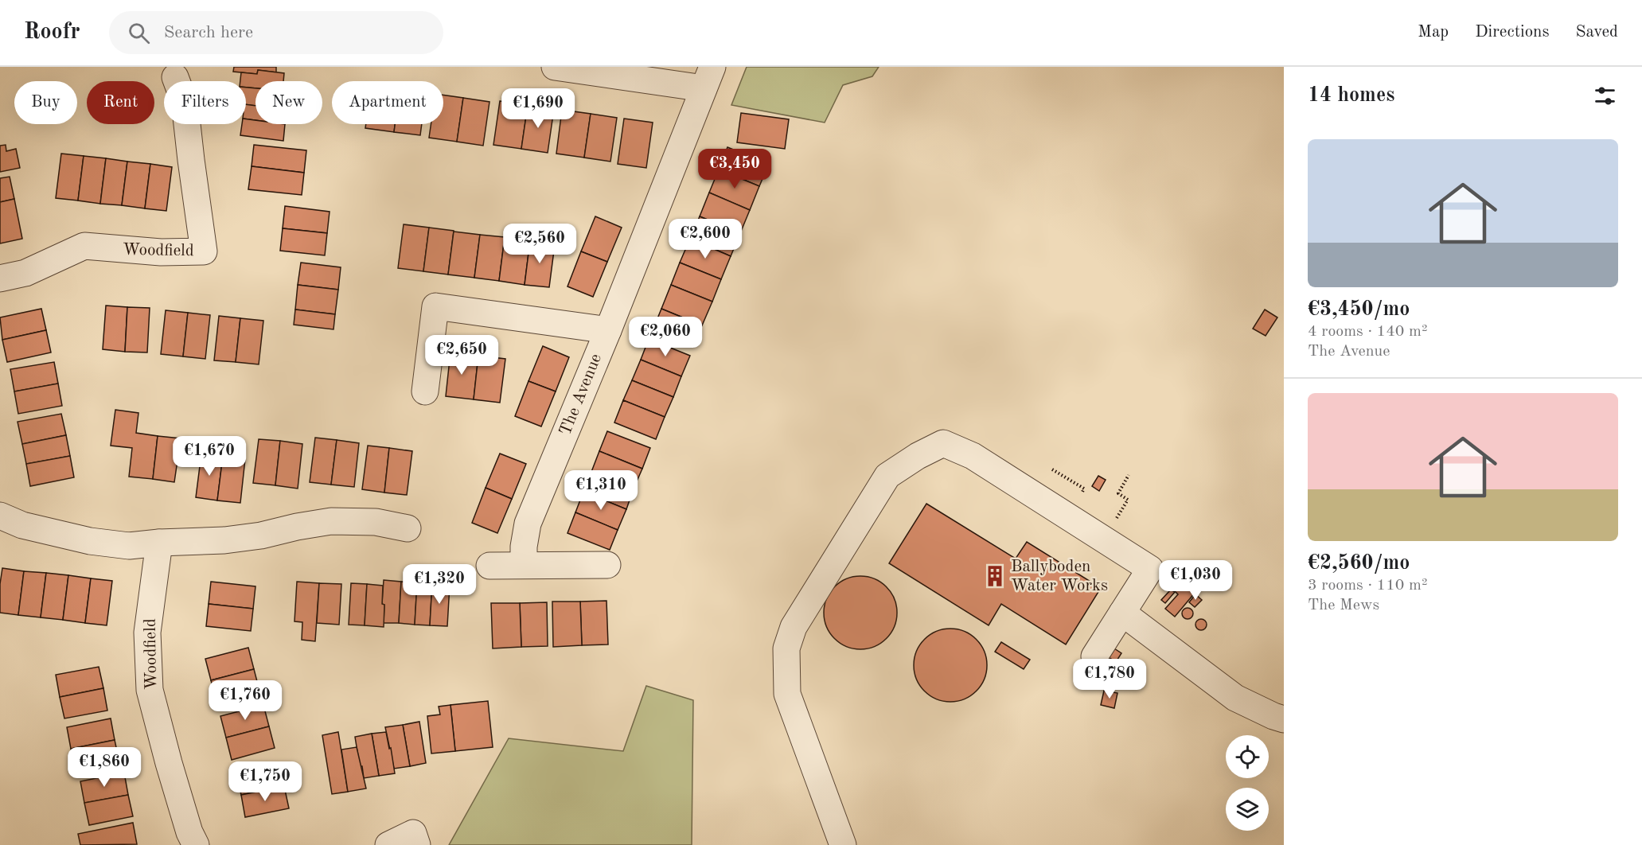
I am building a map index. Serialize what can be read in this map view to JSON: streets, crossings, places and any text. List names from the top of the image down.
{
  "streets": {
    "street": ["Woodfield", "The Avenue"]
  },
  "places": {
    "building": ["Ballyboden Water Works"]
  },
  "page": {
    "header": "Roofr",
    "search": "Search here",
    "nav": ["Map", "Directions", "Saved"],
    "heading": "14 homes",
    "chip": [
      "Buy",
      "Rent",
      "Filters",
      "New",
      "Apartment"
    ],
    "price": [
      "€1,690",
      "€3,450",
      "€2,600",
      "€2,560",
      "€2,060",
      "€2,650",
      "€1,670",
      "€1,310",
      "€1,030",
      "€1,320",
      "€1,780",
      "€1,760",
      "€1,860",
      "€1,750"
    ],
    "list": [
      {
        "name": "€3,450/mo",
        "note": "4 rooms · 140 m² · The Avenue"
      },
      {
        "name": "€2,560/mo",
        "note": "3 rooms · 110 m² · The Mews"
      }
    ]
  }
}
